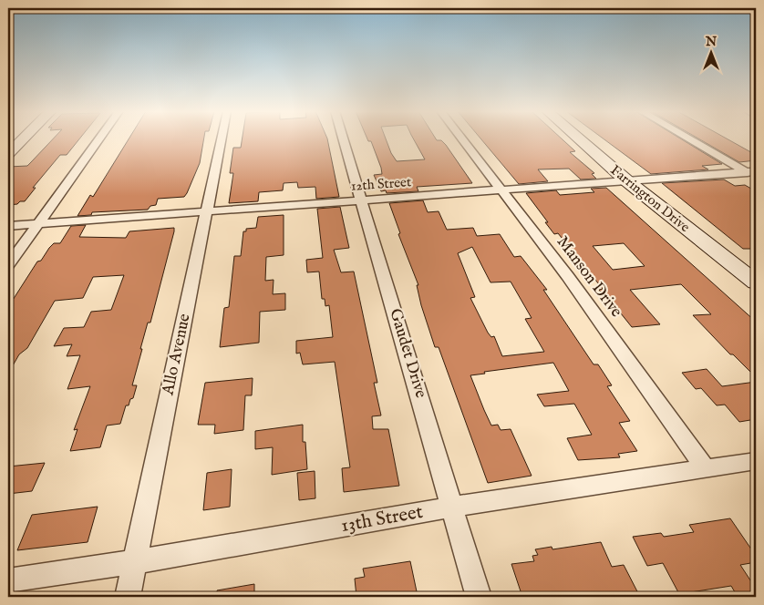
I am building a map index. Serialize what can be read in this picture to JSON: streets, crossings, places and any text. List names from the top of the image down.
{
  "streets": {
    "street": [
      "12th Street",
      "Farrington Drive",
      "Manson Drive",
      "Gaudet Drive",
      "Allo Avenue",
      "13th Street"
    ]
  },
  "crossings": [
    ["12th Street", "Farrington Drive"],
    ["12th Street", "Manson Drive"],
    ["12th Street", "Gaudet Drive"],
    ["12th Street", "Allo Avenue"],
    ["Manson Drive", "13th Street"],
    ["Gaudet Drive", "13th Street"],
    ["Allo Avenue", "13th Street"]
  ],
  "north": "top"
}
